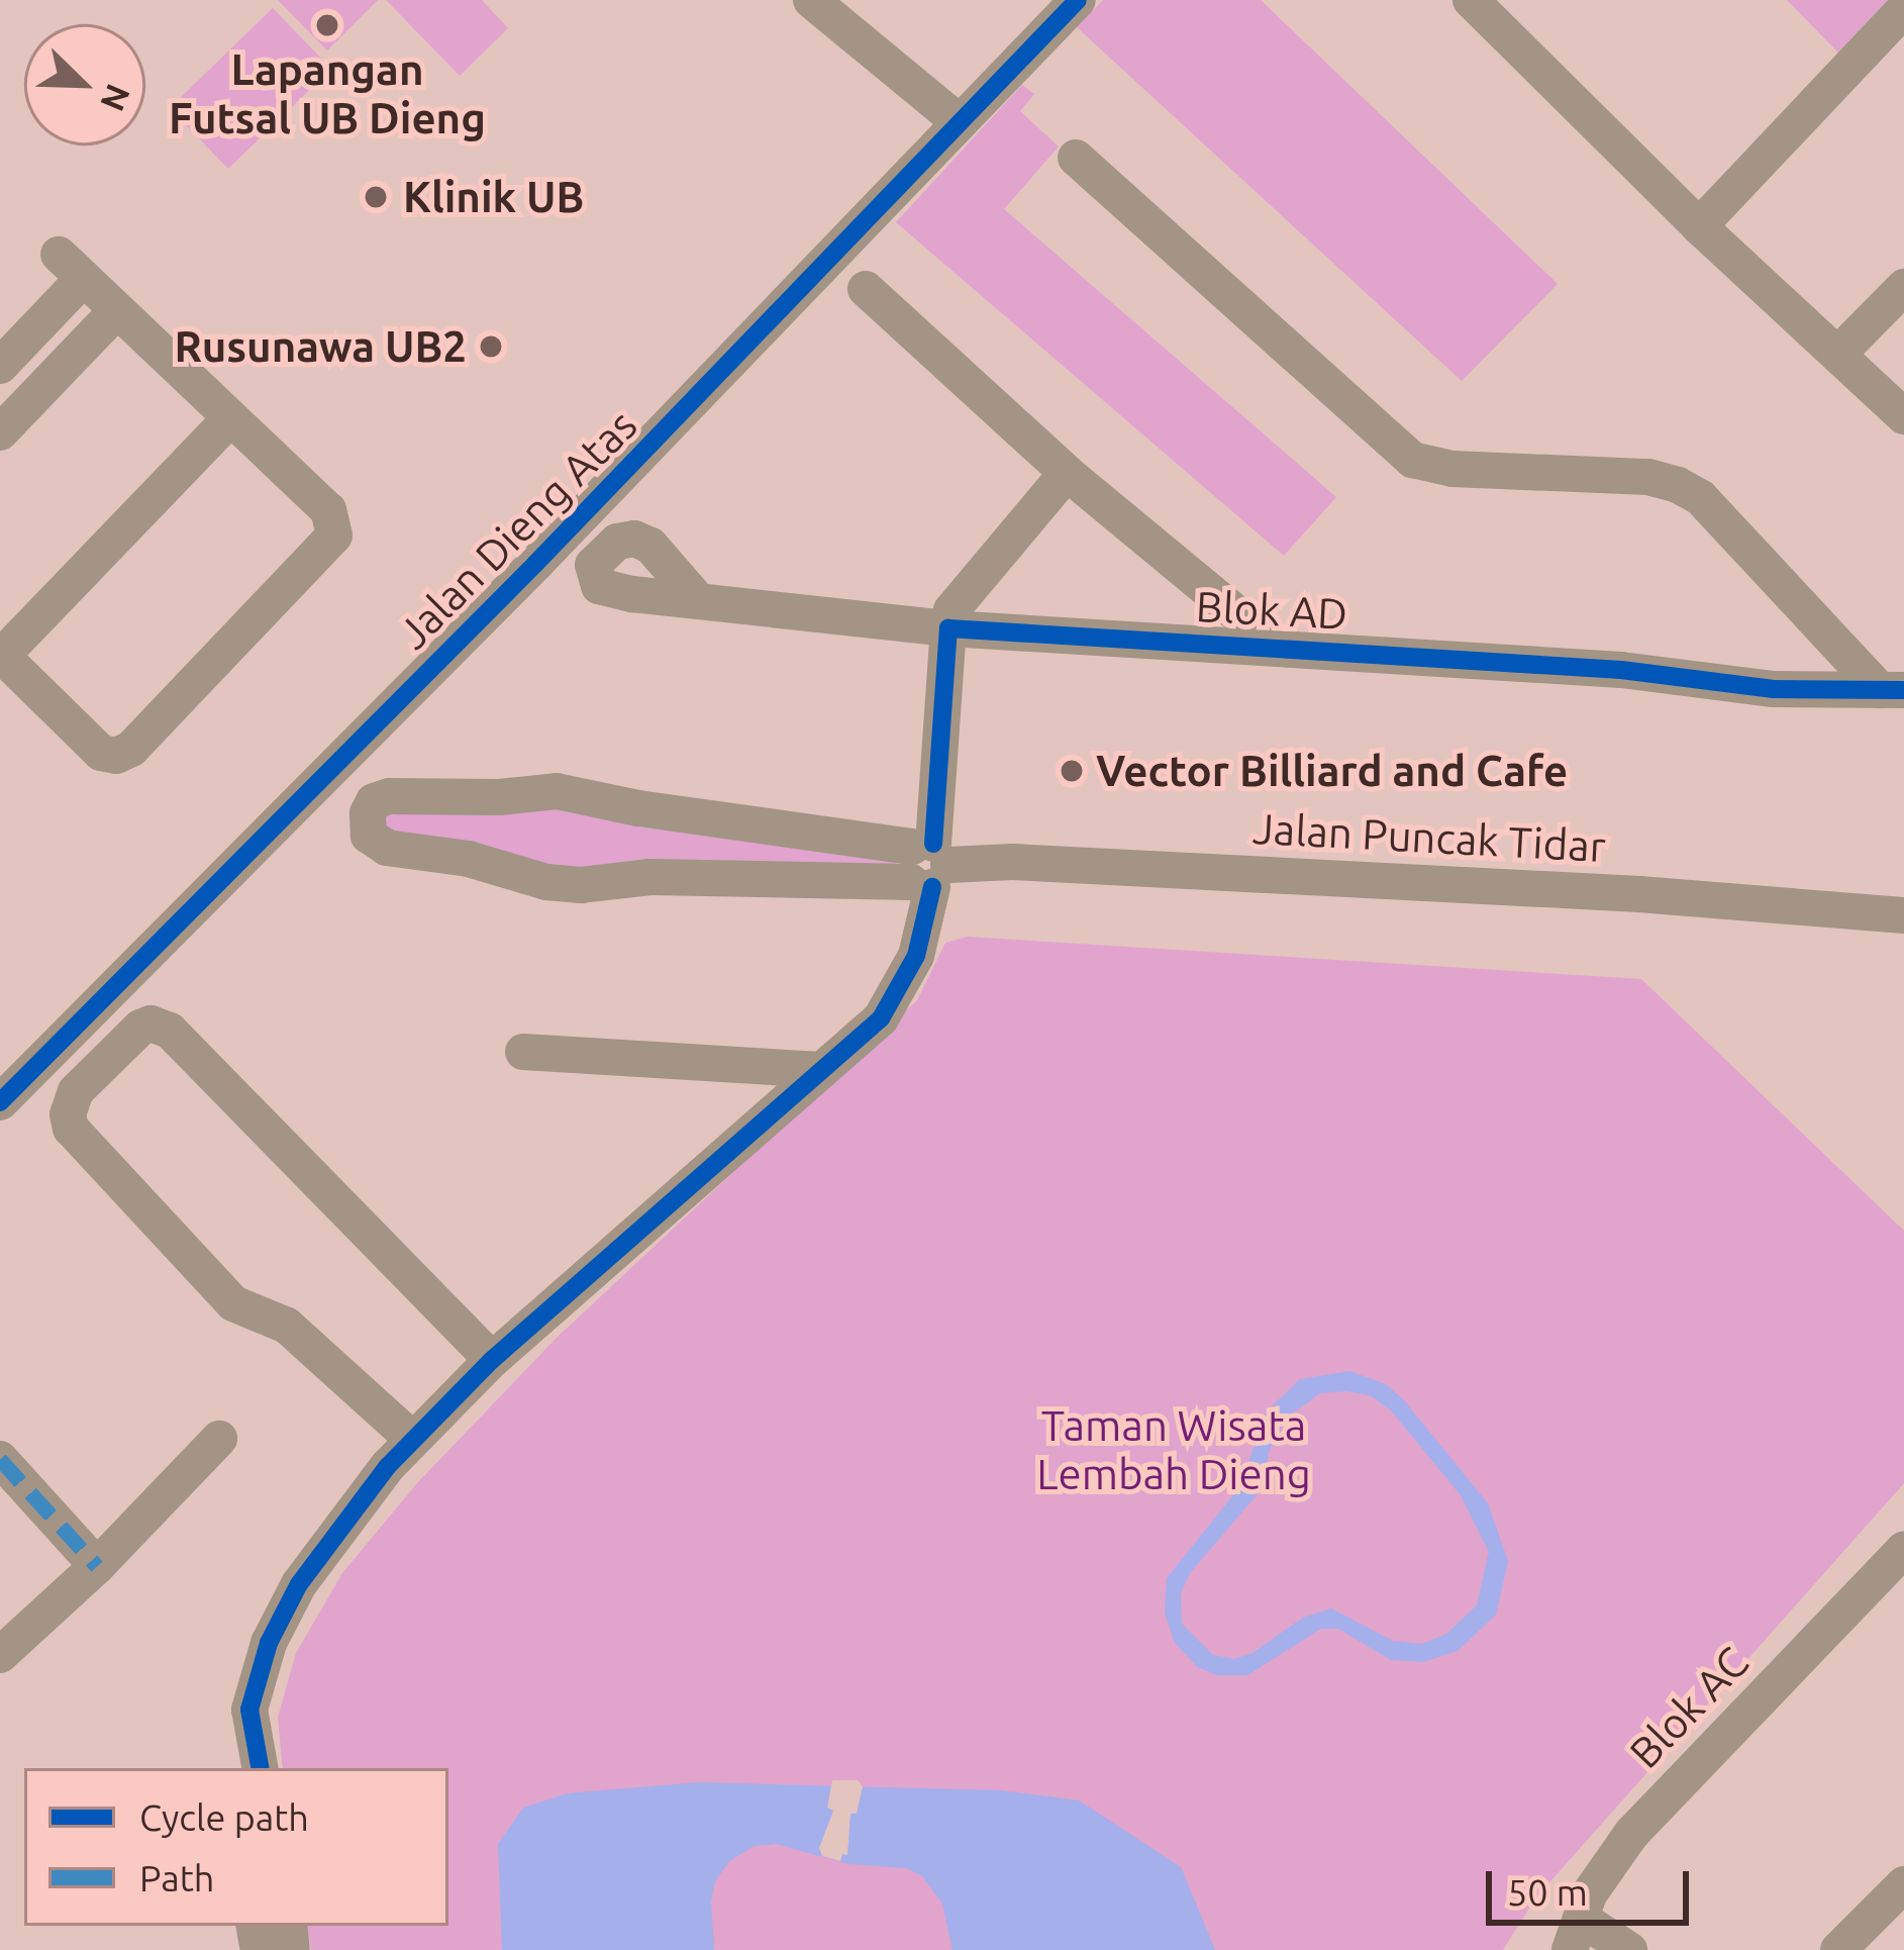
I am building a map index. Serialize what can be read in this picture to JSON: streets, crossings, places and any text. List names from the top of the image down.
{
  "streets": {
    "street": [
      "Jalan Dieng Atas",
      "Blok AD",
      "Jalan Puncak Tidar",
      "Blok AC"
    ]
  },
  "parks": ["Taman Wisata Lembah Dieng"],
  "places": [
    "Lapangan Futsal UB Dieng",
    "Klinik UB",
    "Rusunawa UB2",
    "Vector Billiard and Cafe"
  ],
  "legend": ["Cycle path", "Path"],
  "scale_bar": "50 m",
  "north": "bottom right"
}
